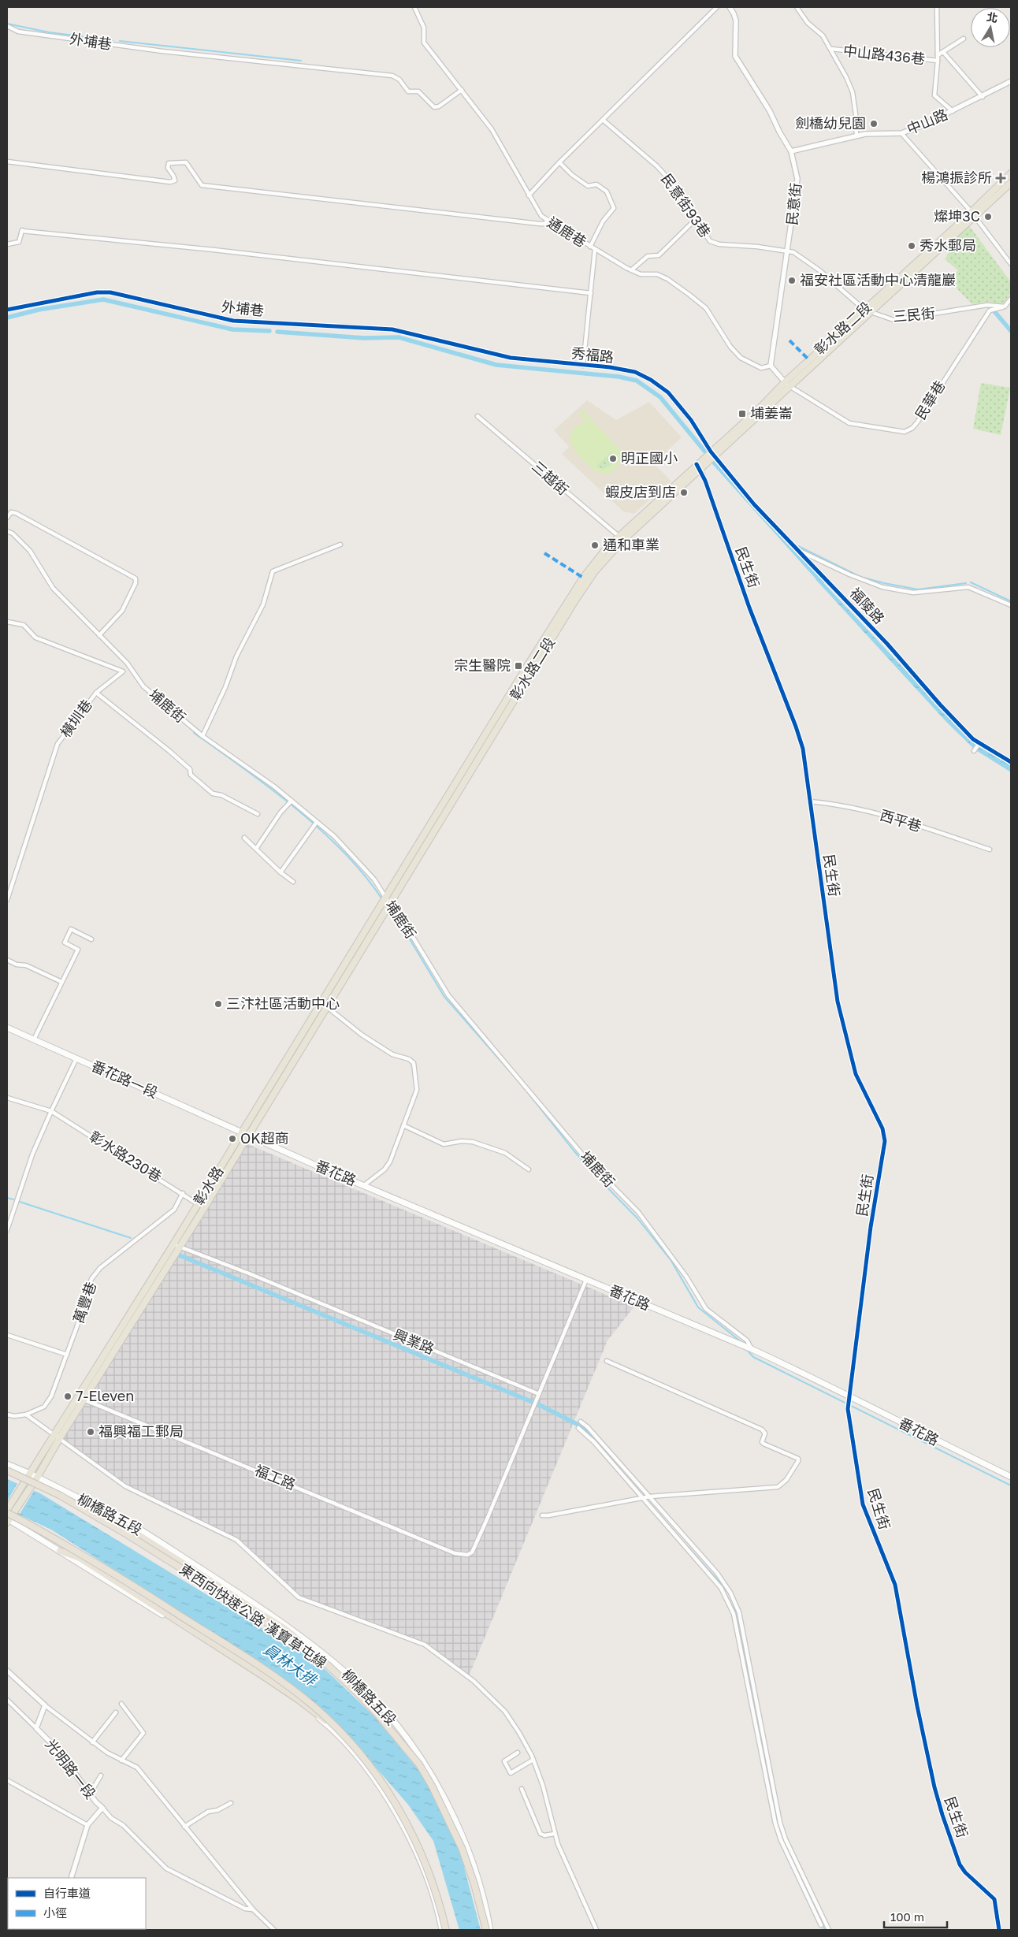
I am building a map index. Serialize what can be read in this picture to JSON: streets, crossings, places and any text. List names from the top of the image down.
{
  "streets": {
    "highway": ["東西向快速公路 漢寶草屯線"],
    "main road": [
      "彰水路二段",
      "番花路一段",
      "番花路",
      "彰水路",
      "柳橋路五段"
    ],
    "street": [
      "外埔巷",
      "中山路436巷",
      "中山路",
      "民意街",
      "民意街93巷",
      "通鹿巷",
      "三民街",
      "秀福路",
      "民華巷",
      "三越街",
      "民生街",
      "福陵路",
      "埔鹿街",
      "橫圳巷",
      "西平巷",
      "彰水路230巷",
      "萬豐巷",
      "興業路",
      "福工路",
      "光明路一段"
    ]
  },
  "crossings": [
    ["外埔巷", "通鹿巷"],
    ["外埔巷", "秀福路"],
    ["中山路436巷", "中山路"],
    ["中山路", "民意街"],
    ["民意街", "民意街93巷"],
    ["民意街", "通鹿巷"],
    ["民意街", "三民街"],
    ["民意街93巷", "三民街"],
    ["三民街", "彰水路二段"],
    ["三民街", "民華巷"],
    ["彰水路二段", "秀福路"],
    ["彰水路二段", "民華巷"],
    ["彰水路二段", "三越街"],
    ["彰水路二段", "民生街"],
    ["彰水路二段", "福陵路"],
    ["彰水路二段", "埔鹿街"],
    ["彰水路二段", "彰水路"],
    ["秀福路", "福陵路"],
    ["民生街", "西平巷"],
    ["民生街", "番花路"],
    ["埔鹿街", "番花路"],
    ["埔鹿街", "彰水路"],
    ["番花路一段", "番花路"],
    ["番花路一段", "彰水路"],
    ["彰水路230巷", "彰水路"],
    ["彰水路230巷", "萬豐巷"],
    ["番花路", "彰水路"],
    ["彰水路", "興業路"],
    ["彰水路", "福工路"],
    ["彰水路", "柳橋路五段"],
    ["興業路", "福工路"]
  ],
  "water": ["員林大排"],
  "places": {
    "other": [
      "劍橋幼兒園",
      "燦坤3C",
      "秀水郵局",
      "福安社區活動中心清龍巖",
      "明正國小",
      "蝦皮店到店",
      "通和車業",
      "三汴社區活動中心",
      "OK超商",
      "7-Eleven",
      "福興福工郵局"
    ],
    "health": ["楊鴻振診所"],
    "transit": ["埔姜崙", "宗生醫院"]
  },
  "legend": ["自行車道", "小徑"],
  "scale_bar": "100 m",
  "north": "top"
}
